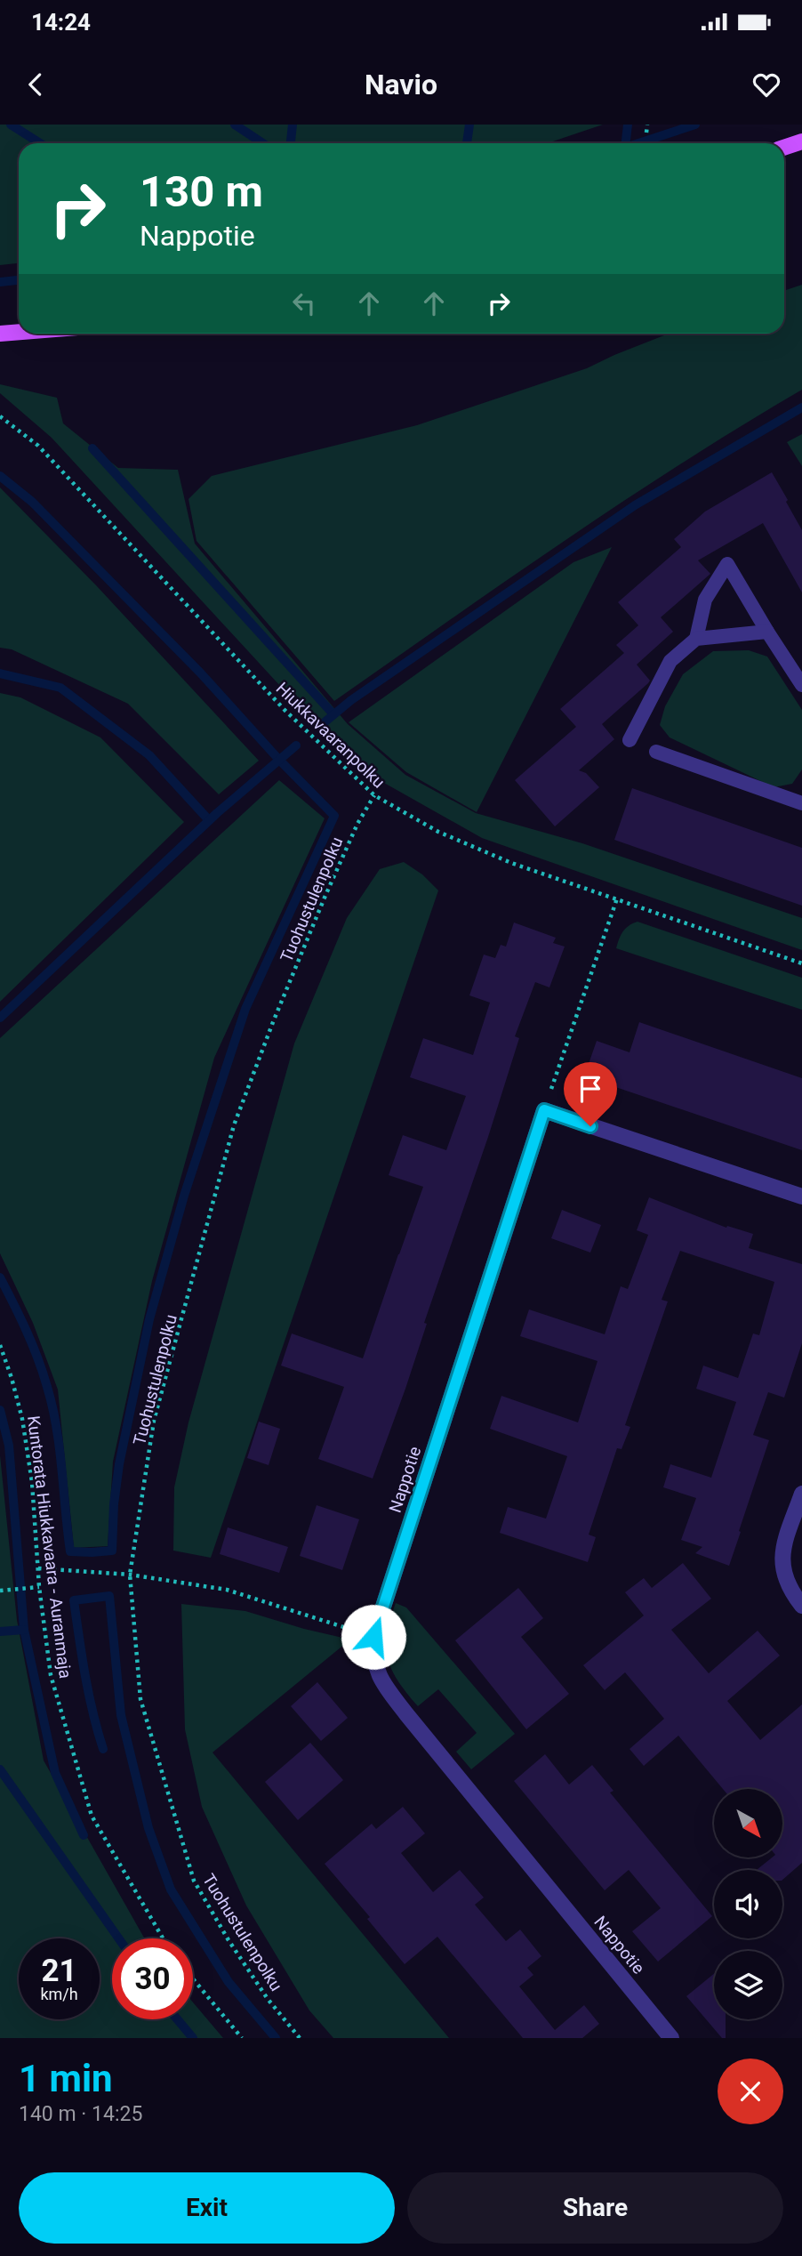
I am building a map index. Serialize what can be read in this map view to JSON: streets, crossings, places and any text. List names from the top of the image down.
{
  "streets": {
    "street": ["Nappotie"],
    "path": ["Hiukkavaaranpolku", "Tuohustulenpolku", "Kuntorata Hiukkavaara - Auranmaja"]
  },
  "crossings": [
    ["Hiukkavaaranpolku", "Tuohustulenpolku"]
  ],
  "north": "bottom right",
  "page": {
    "status": "14:24",
    "header": "Navio",
    "turn": ["130 m", "Nappotie"],
    "speed": "21 km/h",
    "limit": "30",
    "heading": ["1 min", "140 m · 14:25"],
    "buttons": ["Exit", "Share"]
  }
}
